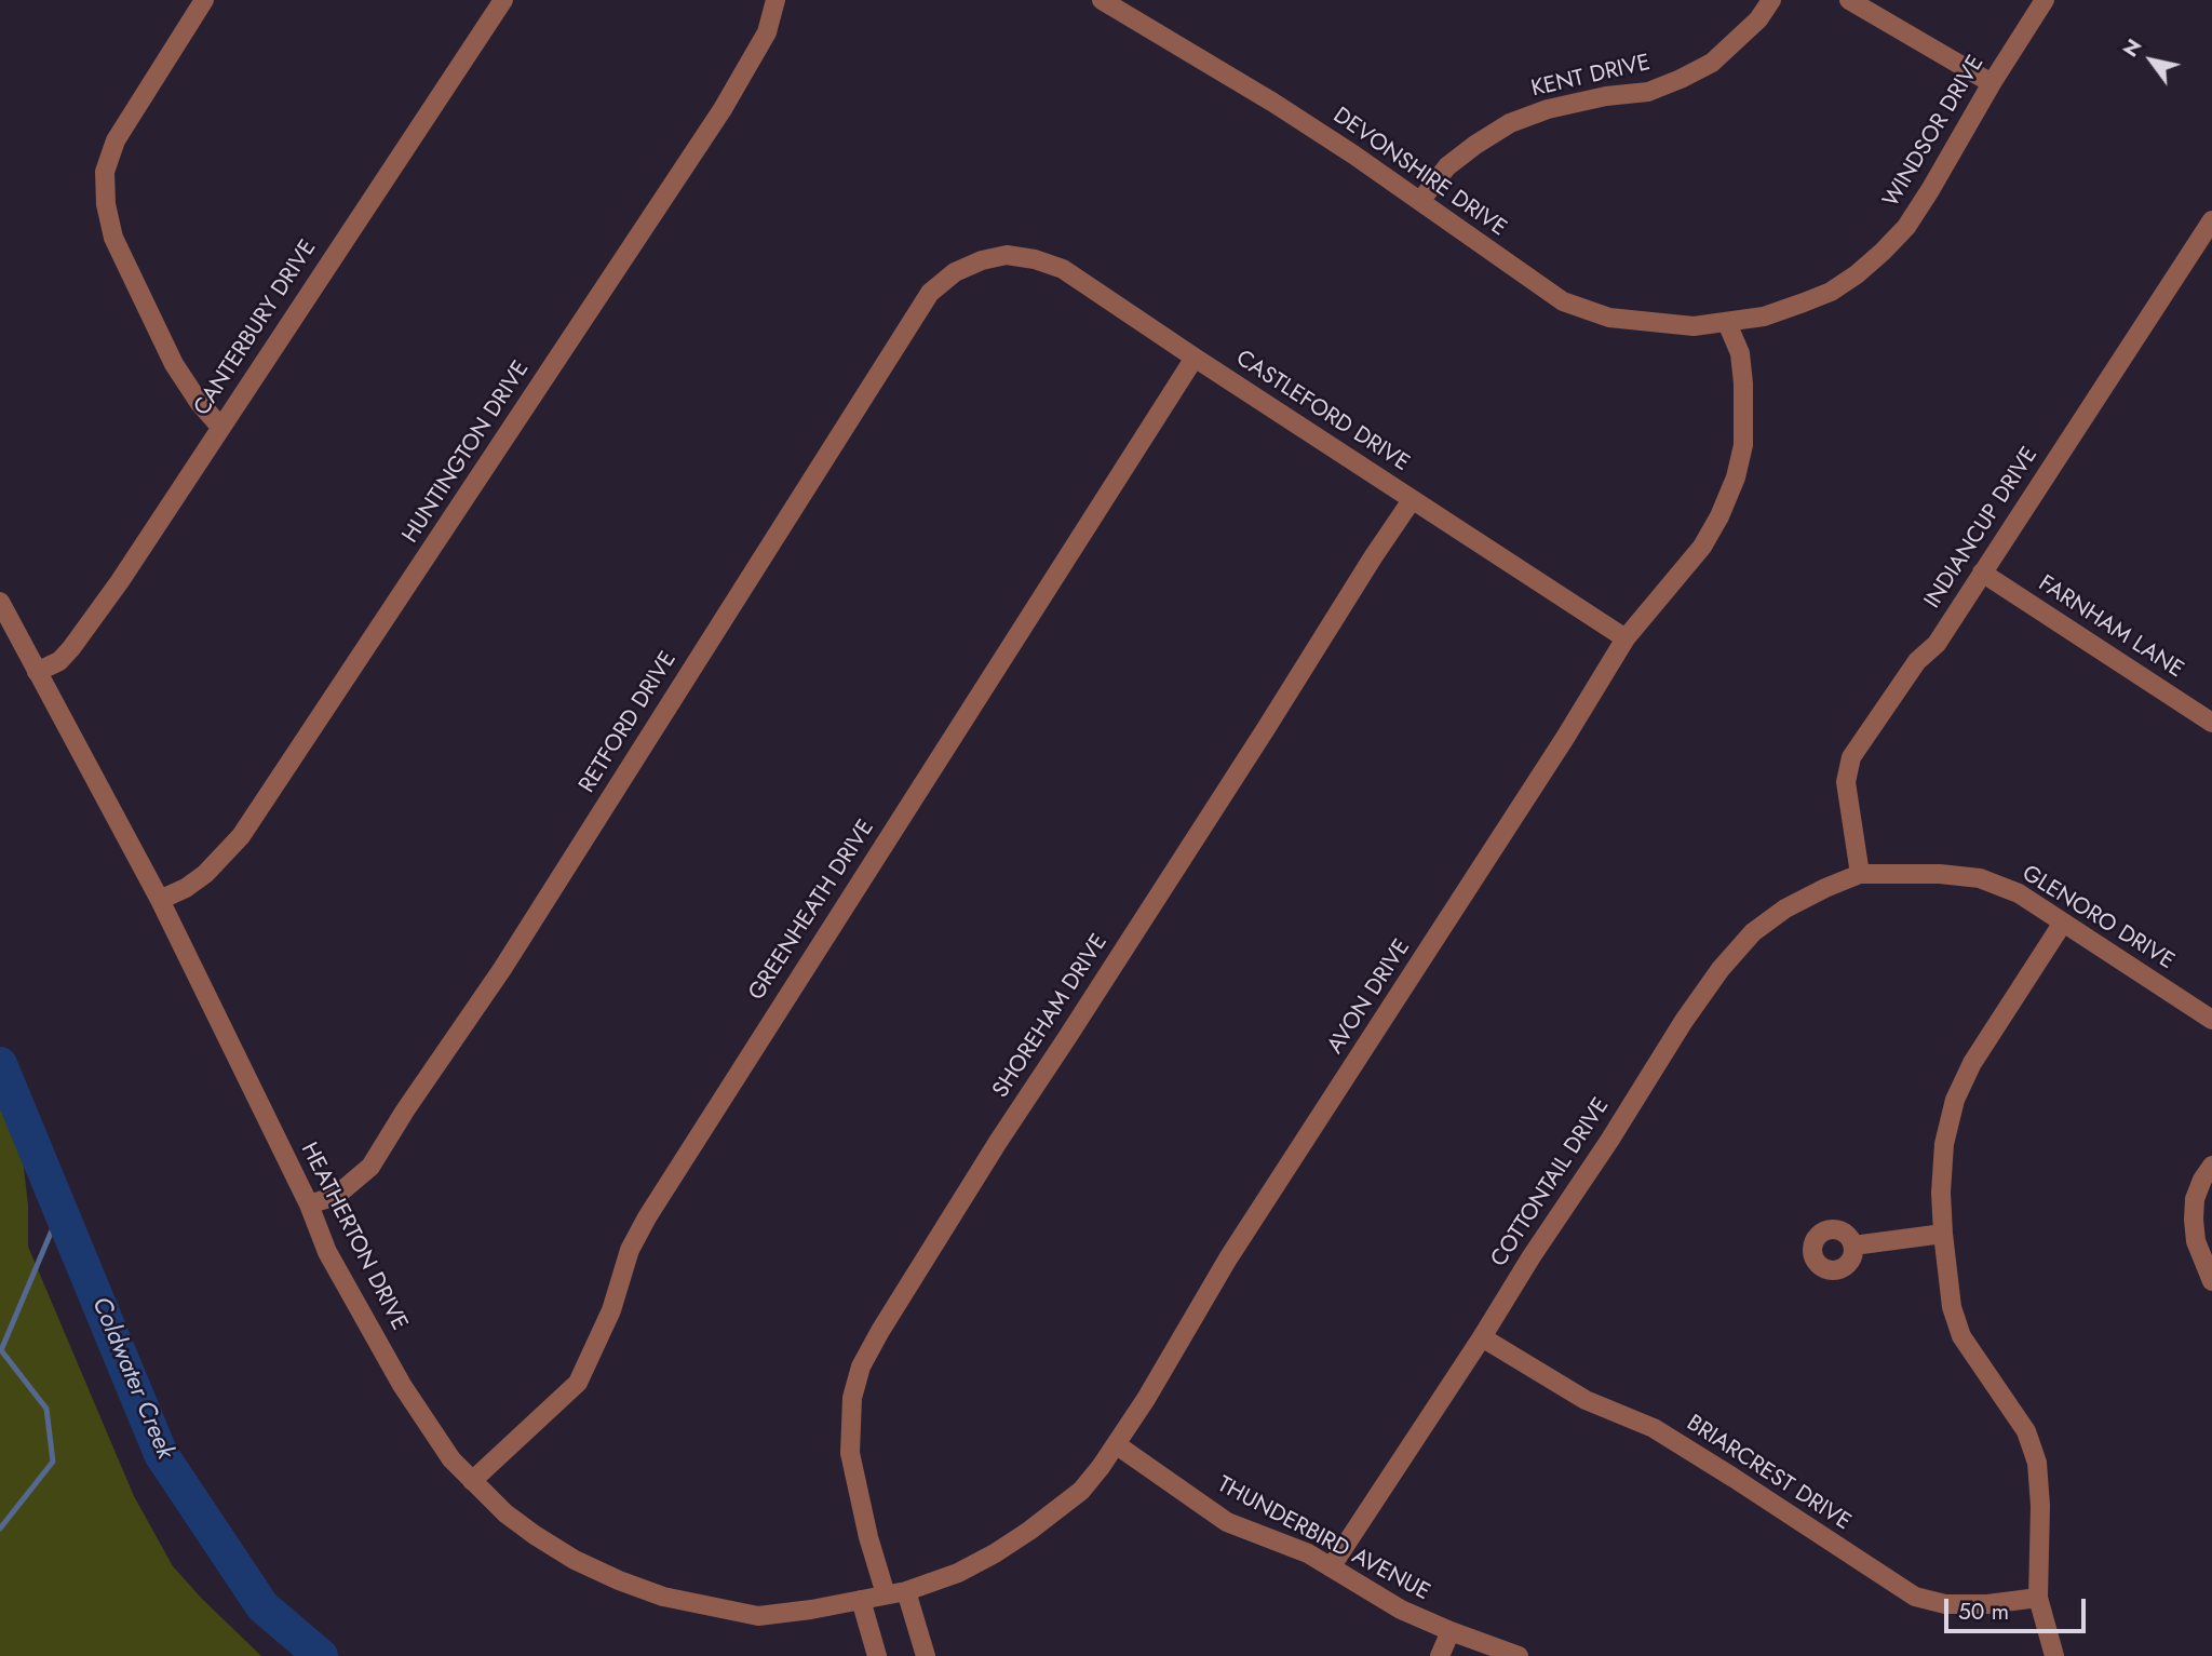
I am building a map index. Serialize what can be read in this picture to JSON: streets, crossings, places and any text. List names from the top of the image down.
{
  "streets": {
    "street": [
      "KENT DRIVE",
      "WINDSOR DRIVE",
      "DEVONSHIRE DRIVE",
      "CANTERBURY DRIVE",
      "CASTLEFORD DRIVE",
      "HUNTINGTON DRIVE",
      "INDIANCUP DRIVE",
      "FARNHAM LANE",
      "RETFORD DRIVE",
      "GREENHEATH DRIVE",
      "GLENORO DRIVE",
      "AVON DRIVE",
      "SHOREHAM DRIVE",
      "COTTONTAIL DRIVE",
      "HEATHERTON DRIVE",
      "BRIARCREST DRIVE",
      "THUNDERBIRD AVENUE"
    ]
  },
  "crossings": [
    ["KENT DRIVE", "DEVONSHIRE DRIVE"],
    ["WINDSOR DRIVE", "DEVONSHIRE DRIVE"],
    ["WINDSOR DRIVE", "AVON DRIVE"],
    ["DEVONSHIRE DRIVE", "AVON DRIVE"],
    ["CANTERBURY DRIVE", "HEATHERTON DRIVE"],
    ["CASTLEFORD DRIVE", "RETFORD DRIVE"],
    ["CASTLEFORD DRIVE", "GREENHEATH DRIVE"],
    ["CASTLEFORD DRIVE", "AVON DRIVE"],
    ["CASTLEFORD DRIVE", "SHOREHAM DRIVE"],
    ["HUNTINGTON DRIVE", "HEATHERTON DRIVE"],
    ["INDIANCUP DRIVE", "FARNHAM LANE"],
    ["INDIANCUP DRIVE", "GLENORO DRIVE"],
    ["INDIANCUP DRIVE", "COTTONTAIL DRIVE"],
    ["RETFORD DRIVE", "HEATHERTON DRIVE"],
    ["GREENHEATH DRIVE", "HEATHERTON DRIVE"],
    ["GLENORO DRIVE", "COTTONTAIL DRIVE"],
    ["AVON DRIVE", "SHOREHAM DRIVE"],
    ["AVON DRIVE", "HEATHERTON DRIVE"],
    ["AVON DRIVE", "THUNDERBIRD AVENUE"],
    ["SHOREHAM DRIVE", "HEATHERTON DRIVE"],
    ["COTTONTAIL DRIVE", "BRIARCREST DRIVE"],
    ["COTTONTAIL DRIVE", "THUNDERBIRD AVENUE"]
  ],
  "water": ["Coldwater Creek"],
  "scale_bar": "50 m",
  "north": "top left"
}
